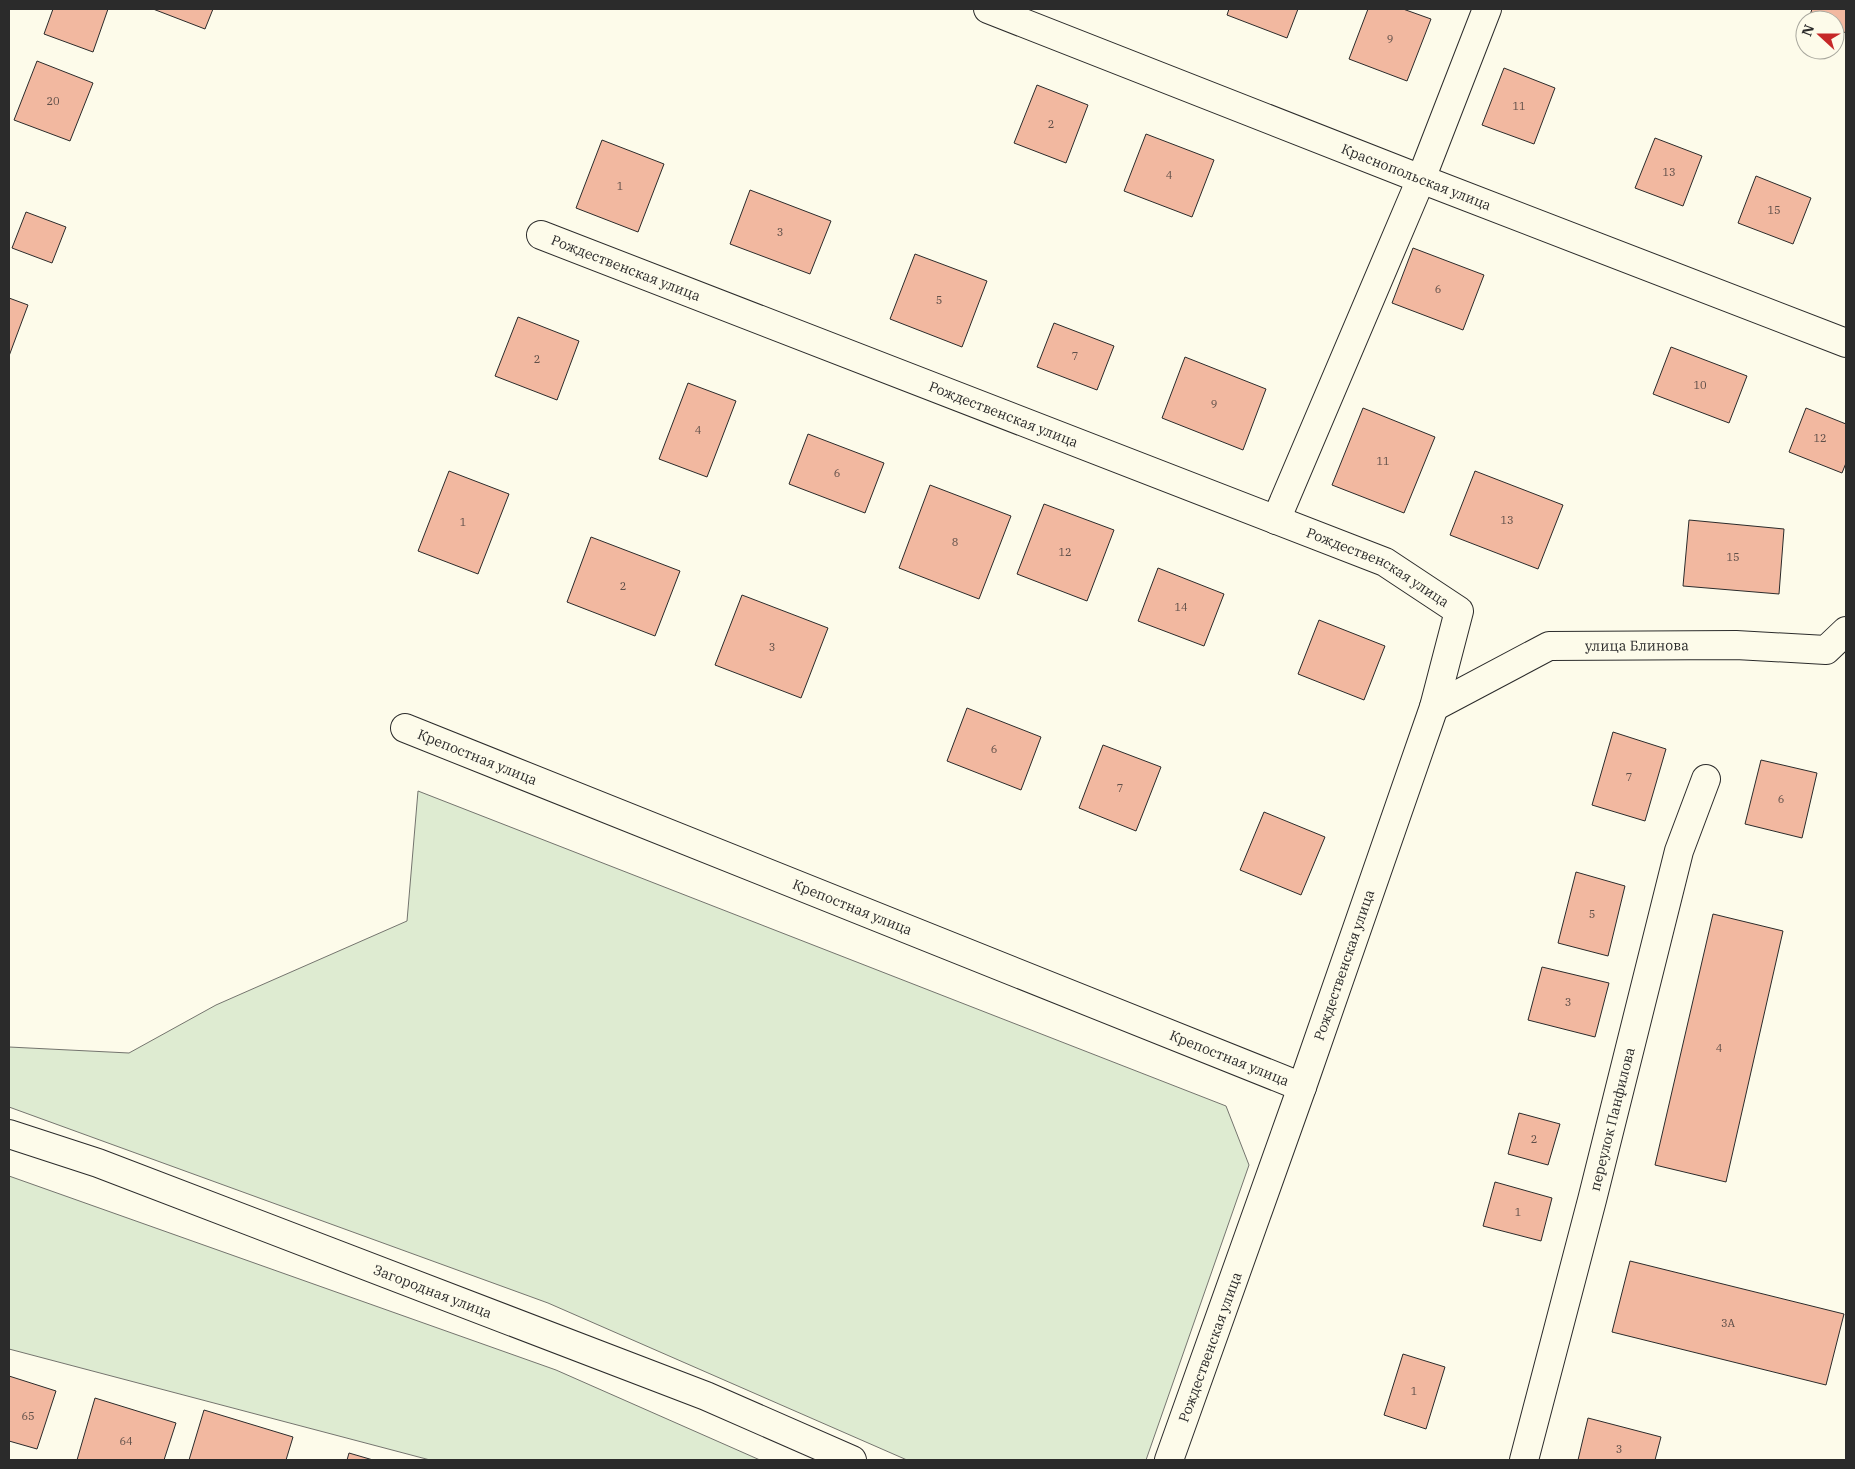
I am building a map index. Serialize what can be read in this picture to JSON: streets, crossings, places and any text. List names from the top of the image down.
{
  "streets": {
    "street": [
      "Краснопольская улица",
      "Рождественская улица",
      "улица Блинова",
      "Крепостная улица",
      "переулок Панфилова",
      "Загородная улица"
    ]
  },
  "crossings": [
    ["Рождественская улица", "улица Блинова"],
    ["Рождественская улица", "Крепостная улица"]
  ],
  "house_numbers": [
    "9",
    "20",
    "11",
    "2",
    "13",
    "4",
    "1",
    "15",
    "3",
    "6",
    "5",
    "7",
    "2",
    "10",
    "9",
    "4",
    "12",
    "11",
    "6",
    "13",
    "1",
    "8",
    "12",
    "15",
    "2",
    "14",
    "3",
    "6",
    "7",
    "7",
    "6",
    "5",
    "3",
    "4",
    "2",
    "1",
    "3А",
    "1",
    "65",
    "64",
    "3"
  ],
  "north": "left"
}
